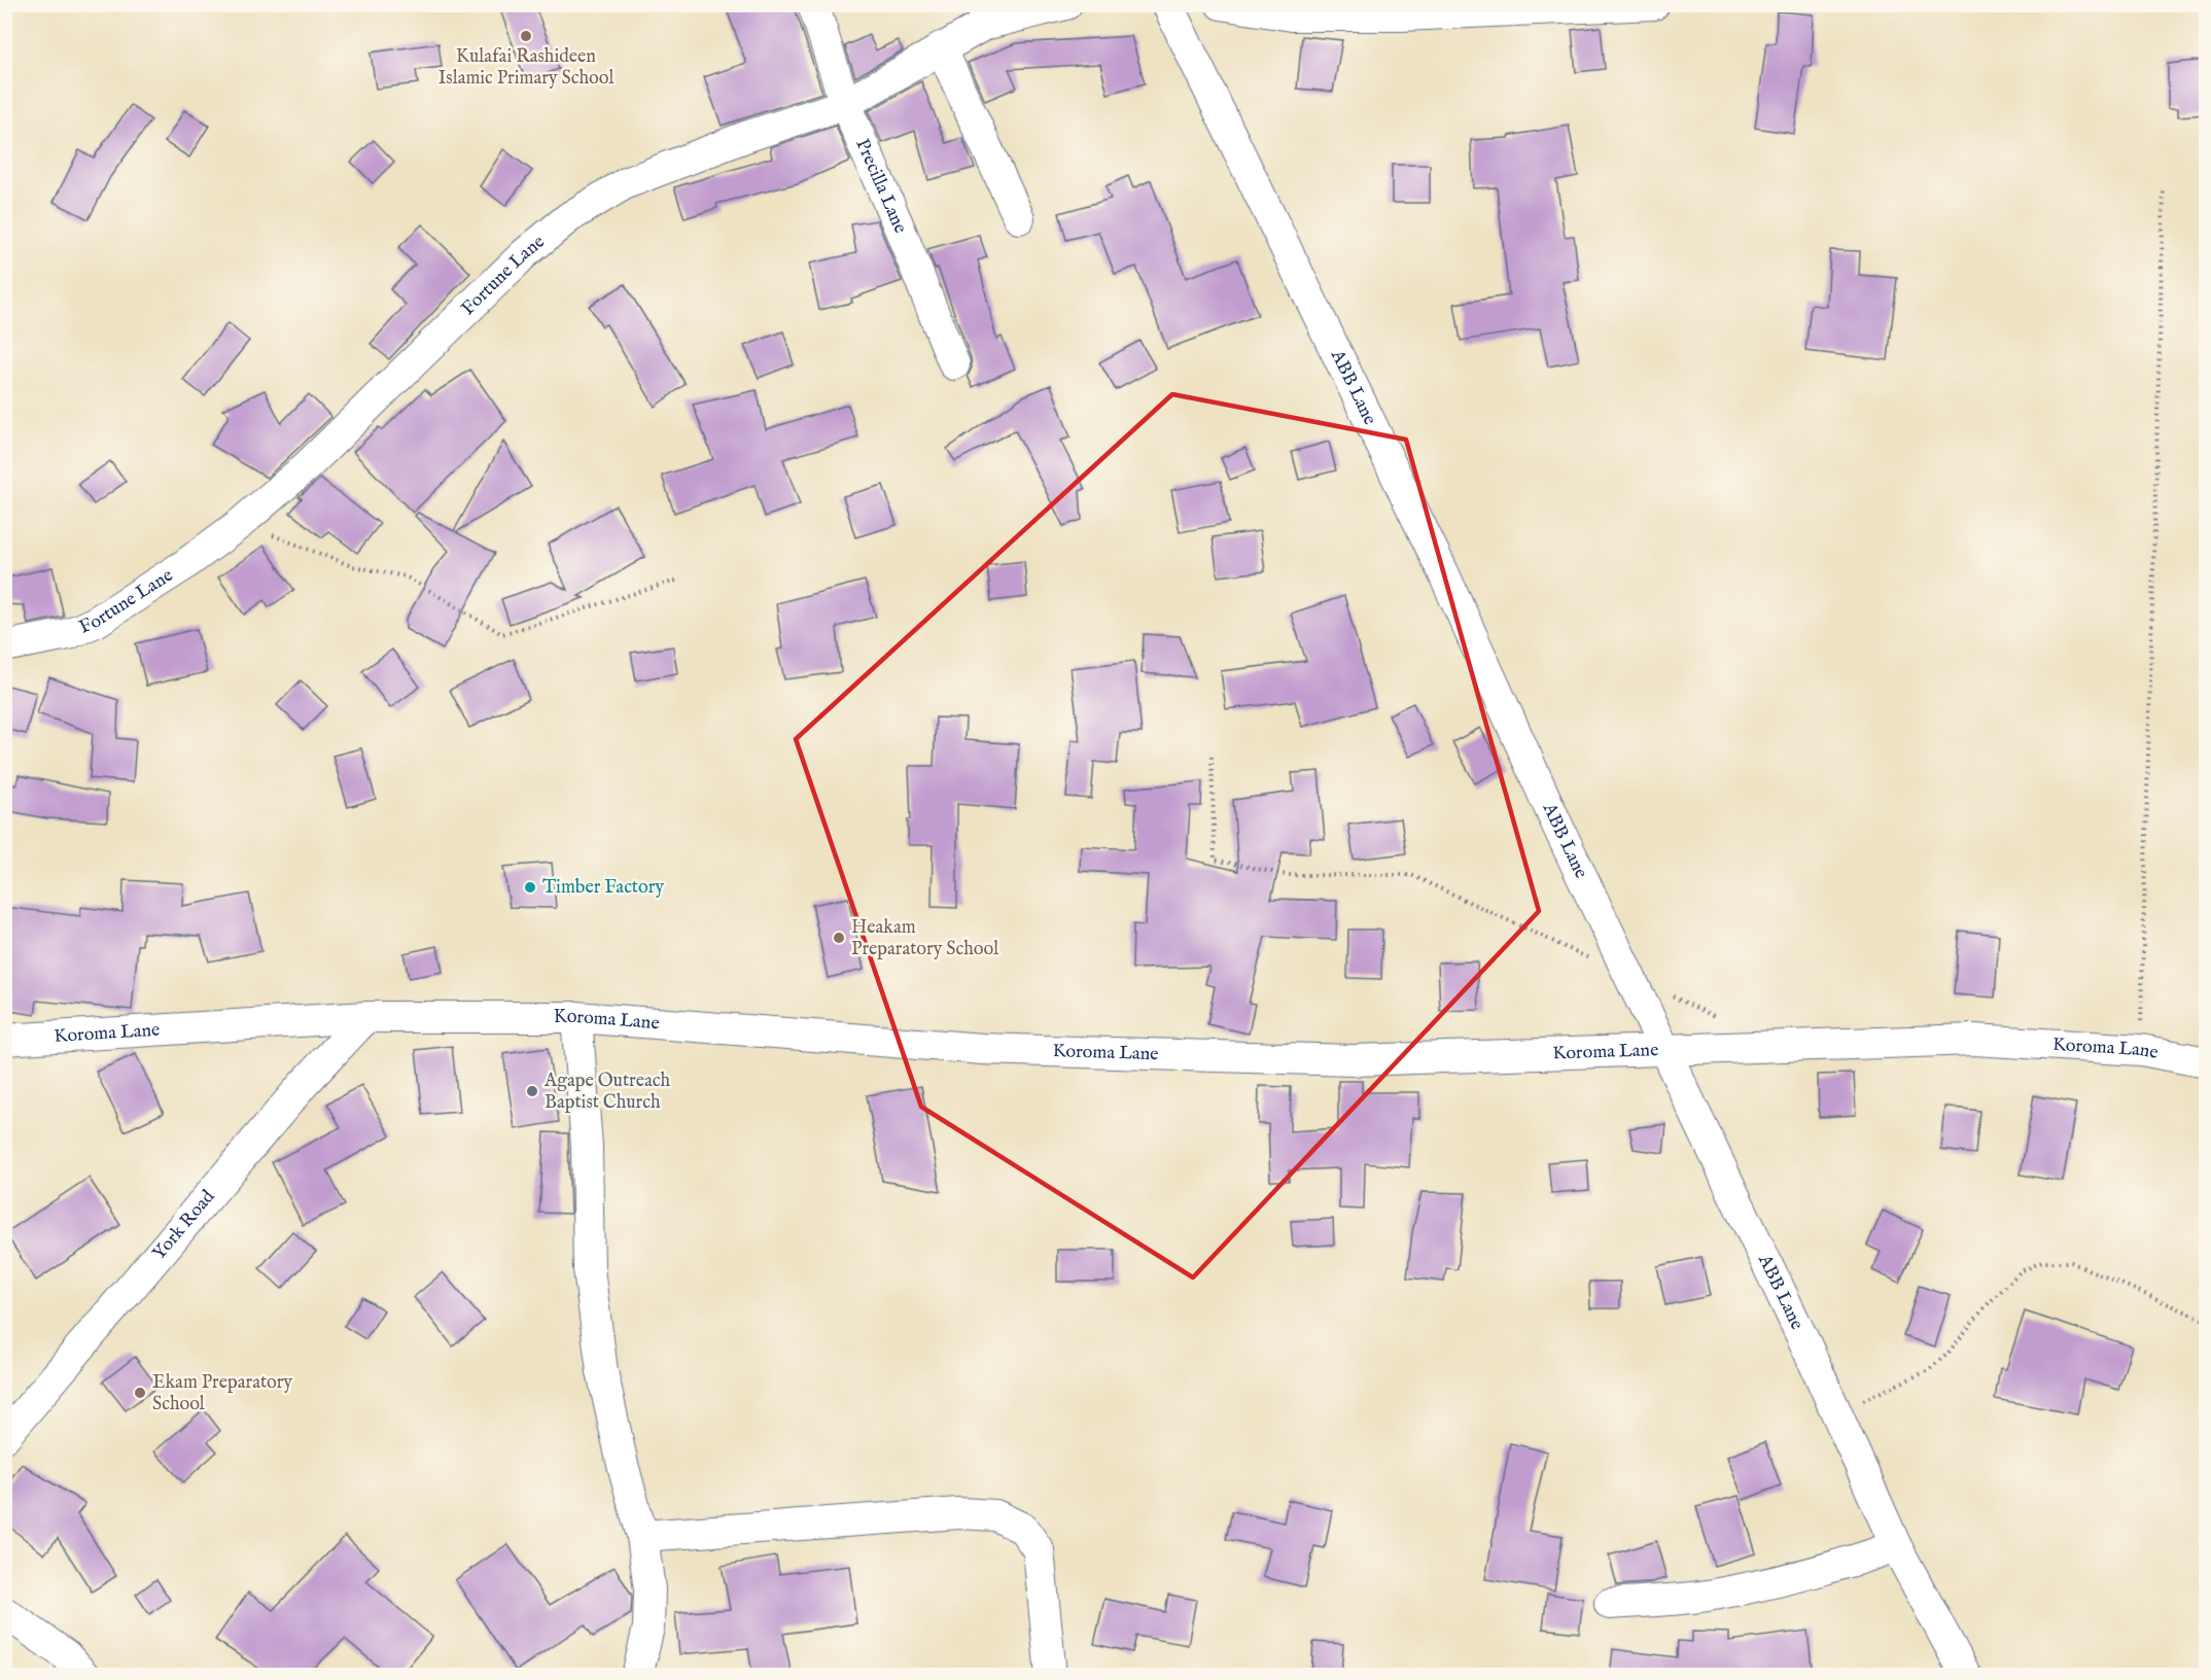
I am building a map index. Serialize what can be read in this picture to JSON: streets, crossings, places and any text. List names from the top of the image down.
{
  "streets": {
    "street": [
      "Precilla Lane",
      "Fortune Lane",
      "ABB Lane",
      "Koroma Lane",
      "York Road"
    ]
  },
  "crossings": [
    ["Precilla Lane", "Fortune Lane"],
    ["ABB Lane", "Koroma Lane"],
    ["Koroma Lane", "York Road"]
  ],
  "places": [
    "Kulafai Rashideen Islamic Primary School",
    "Timber Factory",
    "Heakam Preparatory School",
    "Agape Outreach Baptist Church",
    "Ekam Preparatory School"
  ]
}
